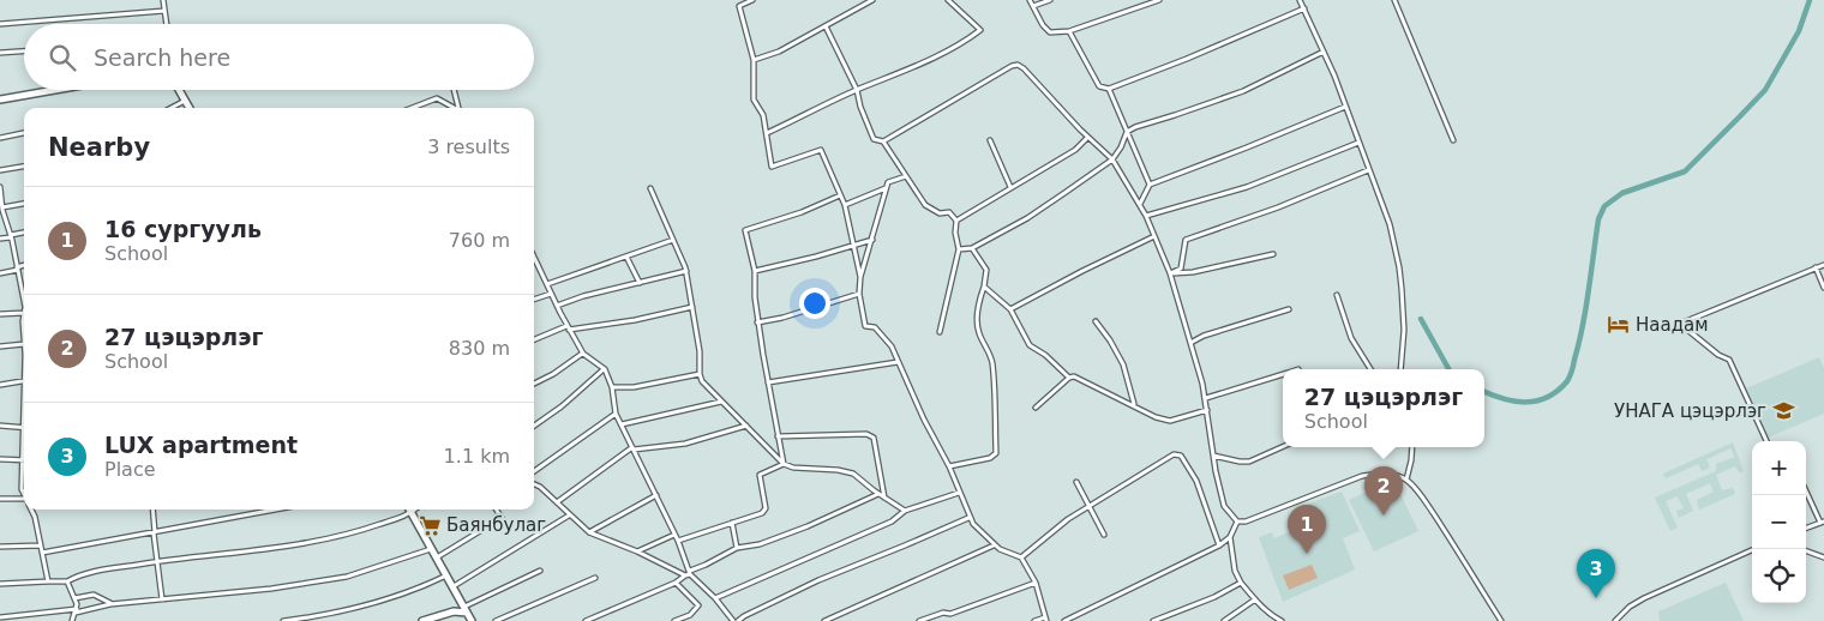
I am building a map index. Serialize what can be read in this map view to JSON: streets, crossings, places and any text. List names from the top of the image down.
{
  "places": {
    "hotel": ["Наадам"],
    "school or university": ["УНАГА цэцэрлэг"],
    "supermarket": ["Баянбулаг"]
  },
  "page": {
    "search": "Search here",
    "heading": ["Nearby", "3 results"],
    "list": [
      {
        "mark": "1",
        "name": "16 сургууль",
        "note": "School",
        "value": "760 m"
      },
      {
        "mark": "2",
        "name": "27 цэцэрлэг",
        "note": "School",
        "value": "830 m"
      },
      {
        "mark": "3",
        "name": "LUX apartment",
        "note": "Place",
        "value": "1.1 km"
      }
    ],
    "popup": ["27 цэцэрлэг", "School"],
    "map_buttons": ["+", "−"],
    "pins": ["2", "1", "3"]
  }
}
